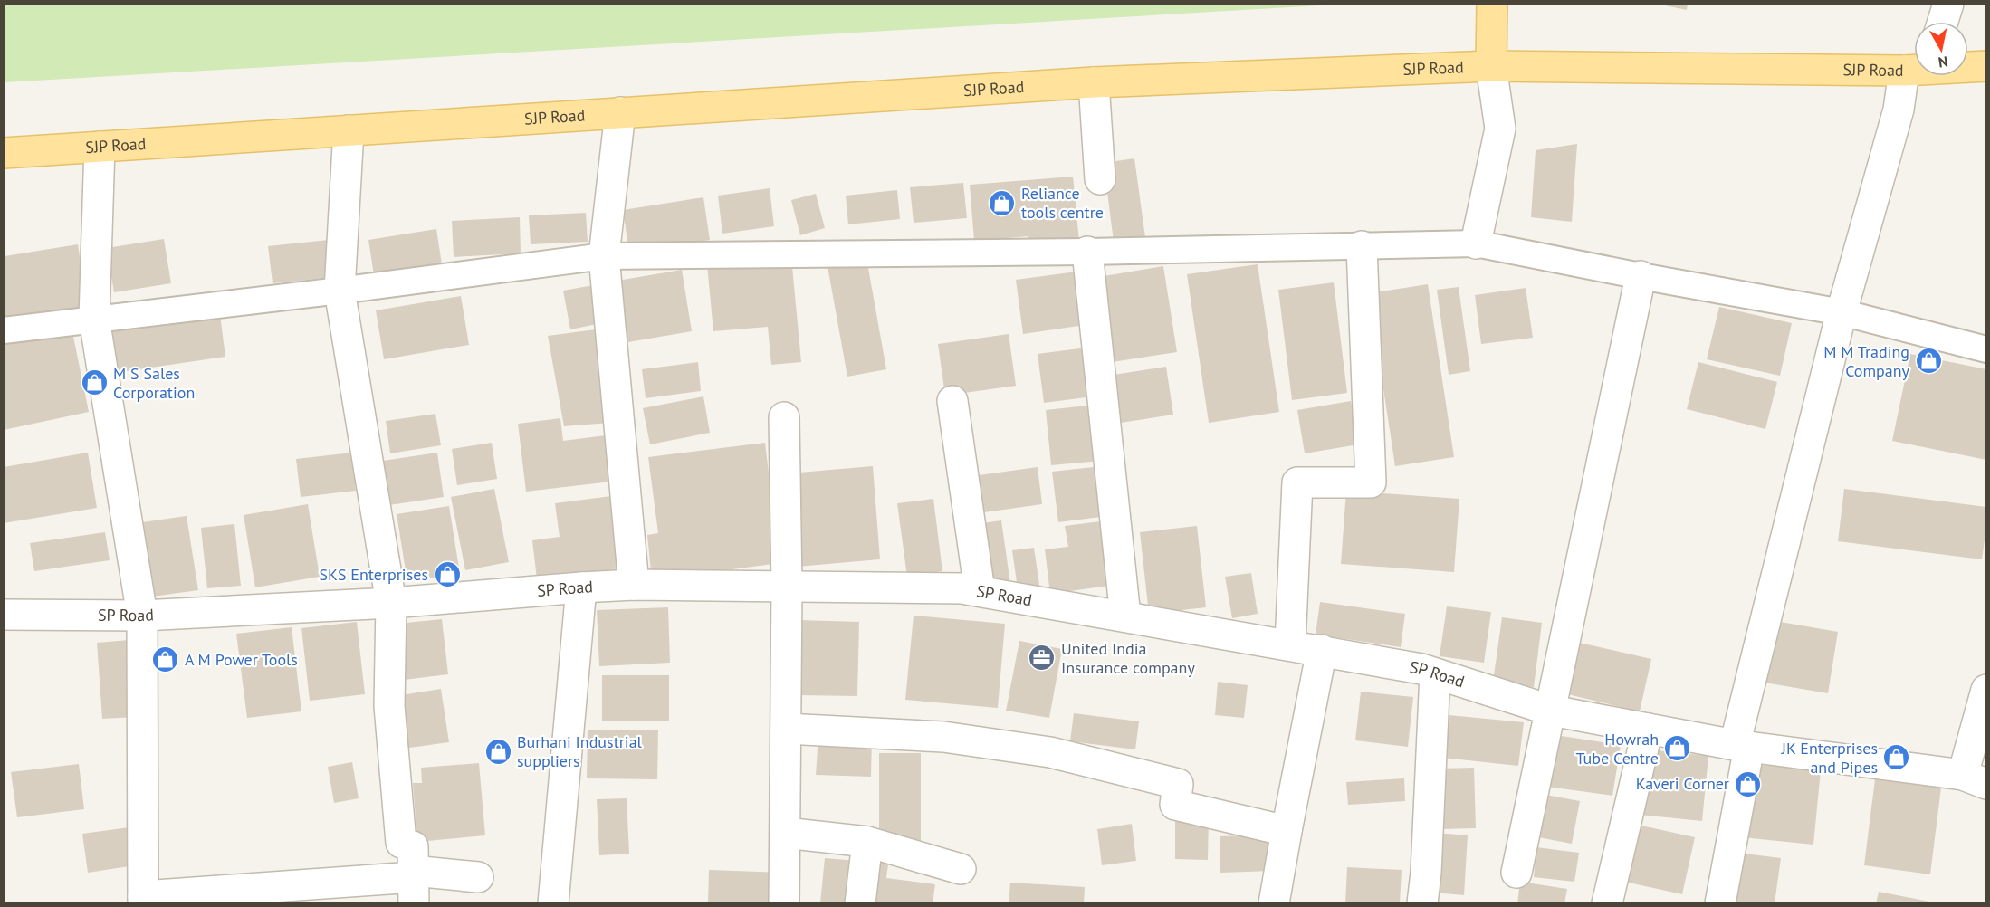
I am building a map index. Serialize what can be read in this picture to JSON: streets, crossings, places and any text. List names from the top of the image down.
{
  "streets": {
    "main road": ["SJP Road"],
    "street": ["SP Road"]
  },
  "places": {
    "shop": [
      "Reliance tools centre",
      "M M Trading Company",
      "M S Sales Corporation",
      "SKS Enterprises",
      "A M Power Tools",
      "Howrah Tube Centre",
      "Burhani Industrial suppliers",
      "JK Enterprises and Pipes",
      "Kaveri Corner"
    ],
    "office": ["United India Insurance company"]
  },
  "north": "bottom"
}
